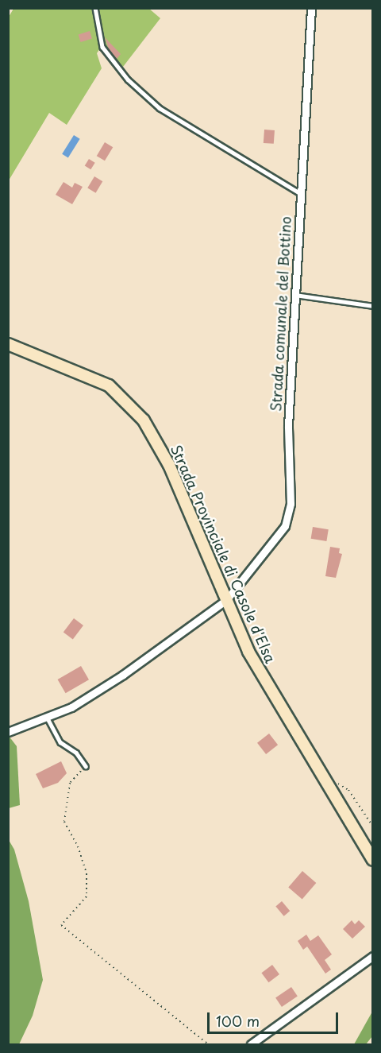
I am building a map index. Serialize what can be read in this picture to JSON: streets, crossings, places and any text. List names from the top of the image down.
{
  "streets": {
    "main road": ["Strada Provinciale di Casole d'Elsa"],
    "street": ["Strada comunale del Bottino"]
  },
  "crossings": [
    ["Strada comunale del Bottino", "Strada Provinciale di Casole d'Elsa"]
  ],
  "scale_bar": "100 m"
}
